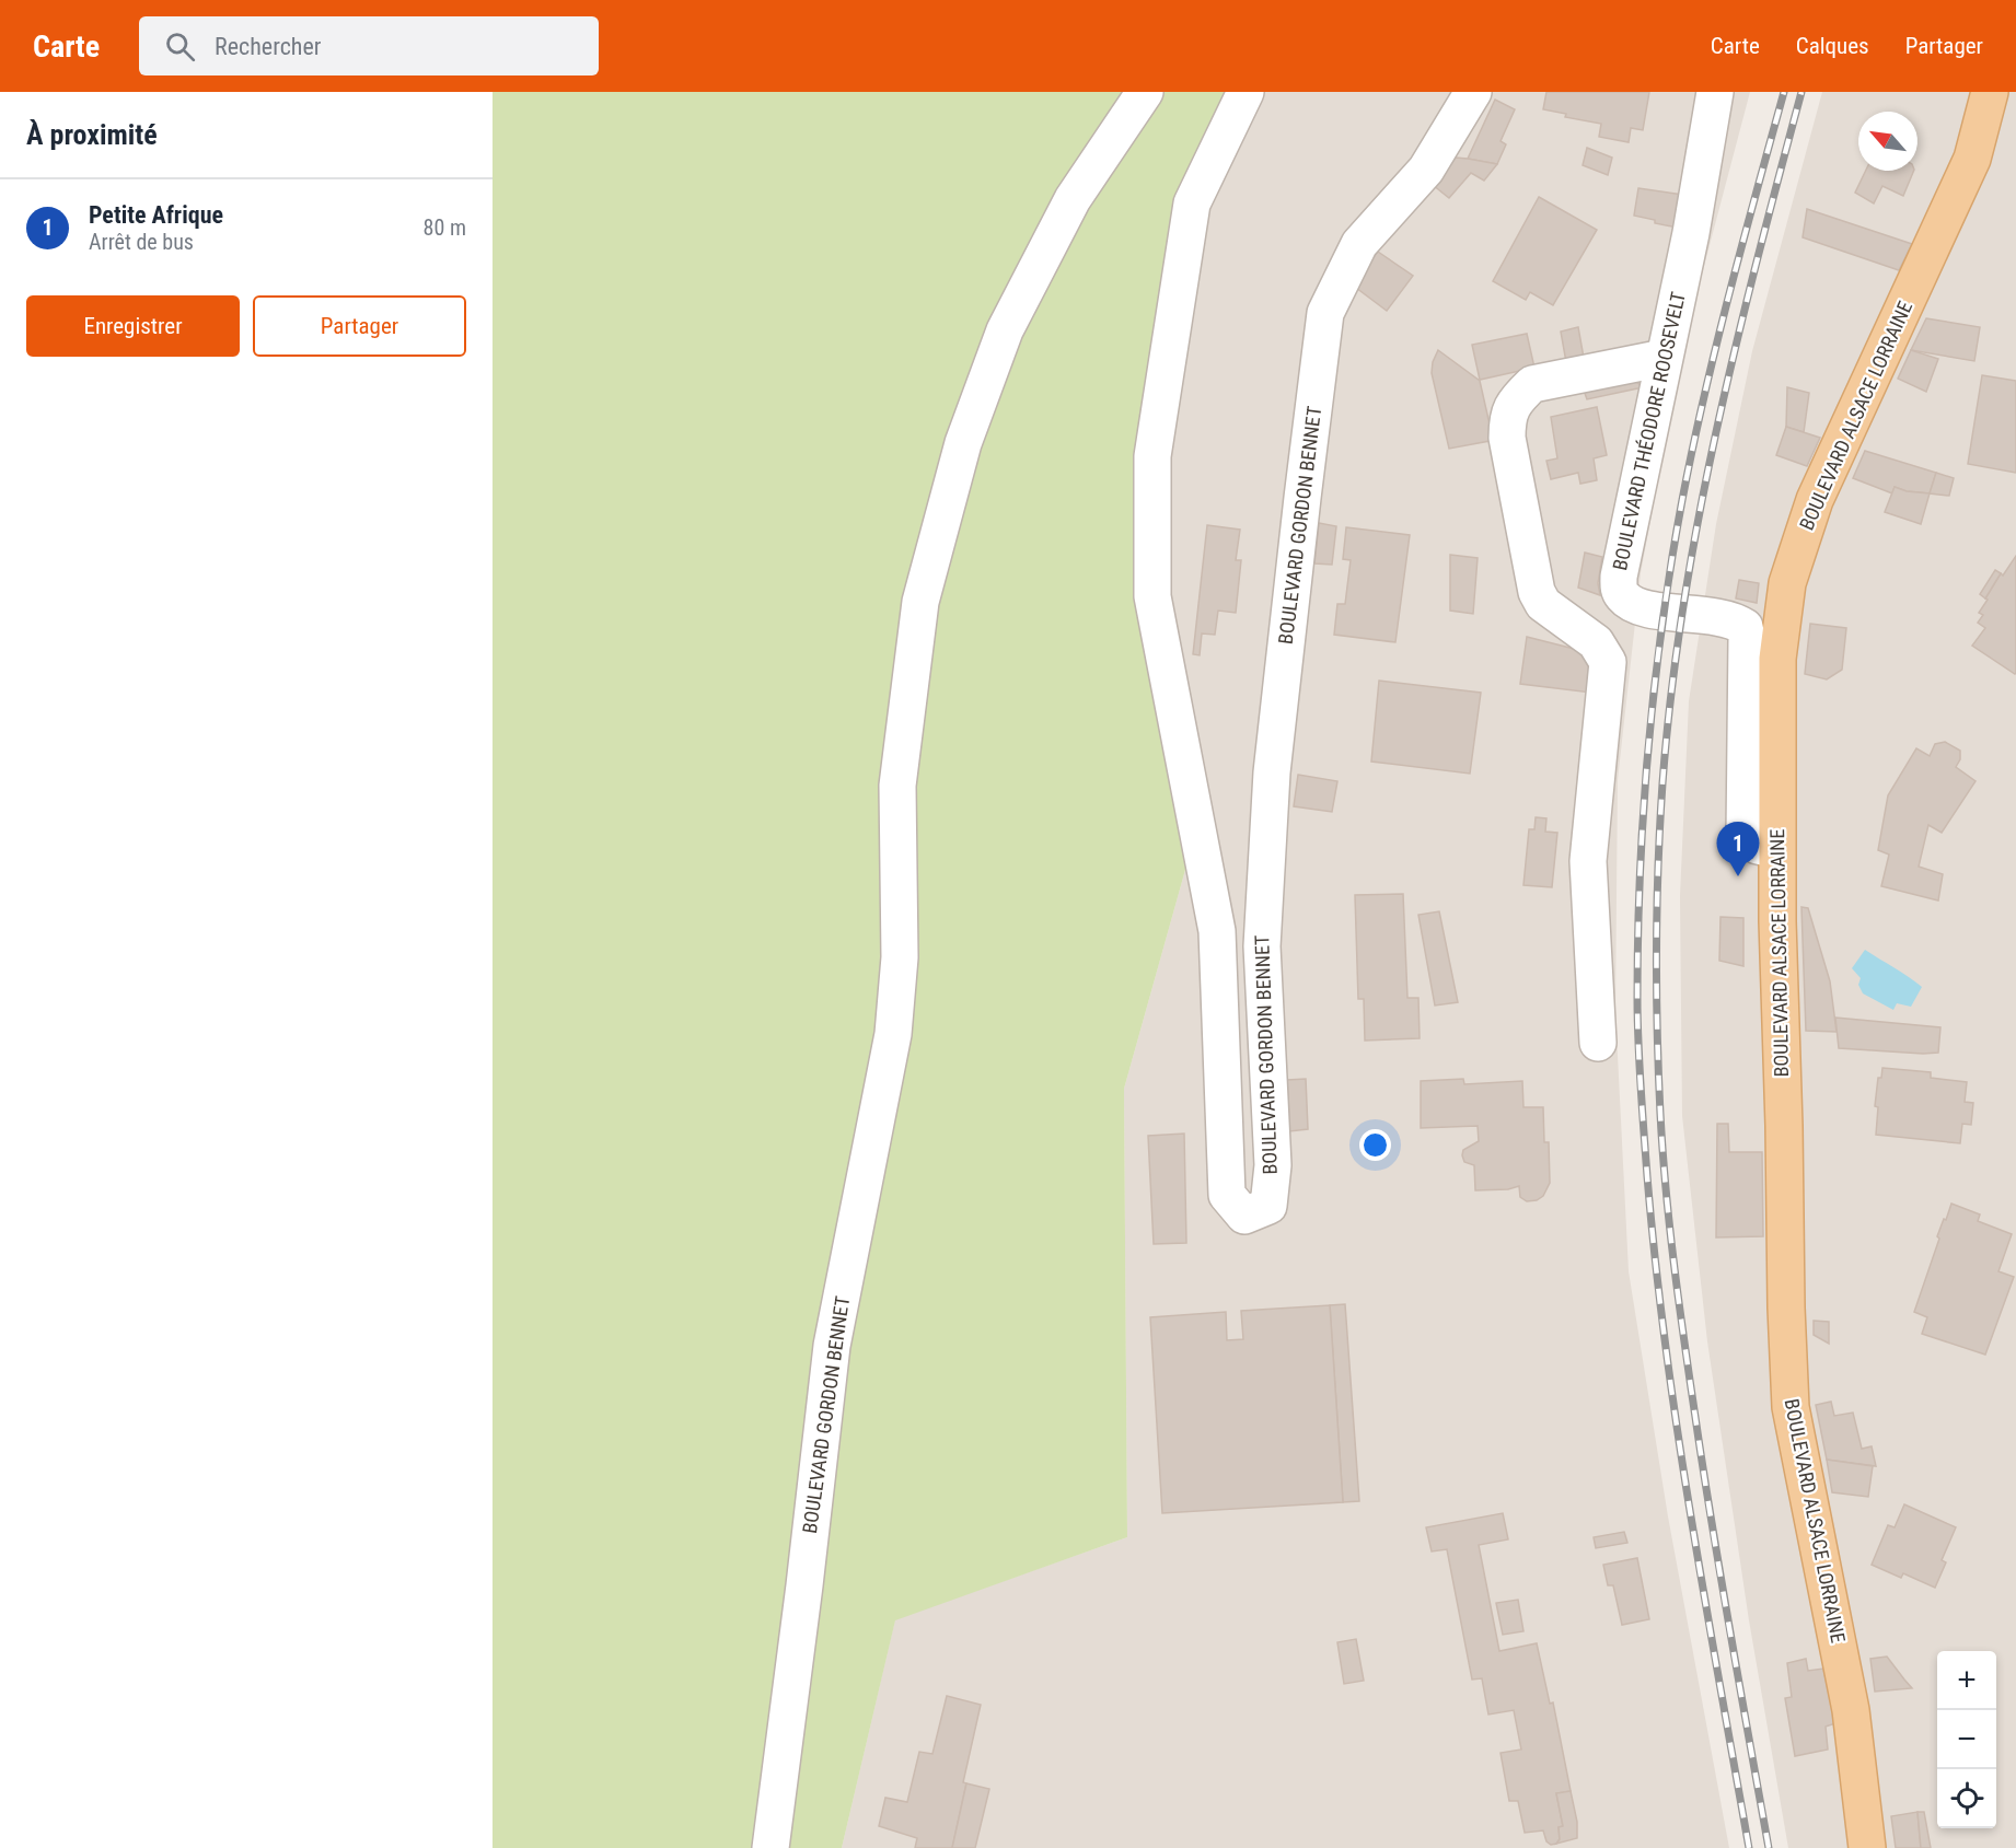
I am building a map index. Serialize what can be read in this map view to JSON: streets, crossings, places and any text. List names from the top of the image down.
{
  "streets": {
    "main road": ["BOULEVARD ALSACE LORRAINE"],
    "street": ["BOULEVARD THÉODORE ROOSEVELT", "BOULEVARD GORDON BENNET"]
  },
  "crossings": [
    ["BOULEVARD ALSACE LORRAINE", "BOULEVARD THÉODORE ROOSEVELT"]
  ],
  "north": "top left",
  "page": {
    "header": "Carte",
    "search": "Rechercher",
    "nav": ["Carte", "Calques", "Partager"],
    "heading": "À proximité",
    "list": [
      {
        "mark": "1",
        "name": "Petite Afrique",
        "note": "Arrêt de bus",
        "value": "80 m"
      }
    ],
    "buttons": ["Enregistrer", "Partager"],
    "pins": "1",
    "map_buttons": ["+", "−"]
  }
}
